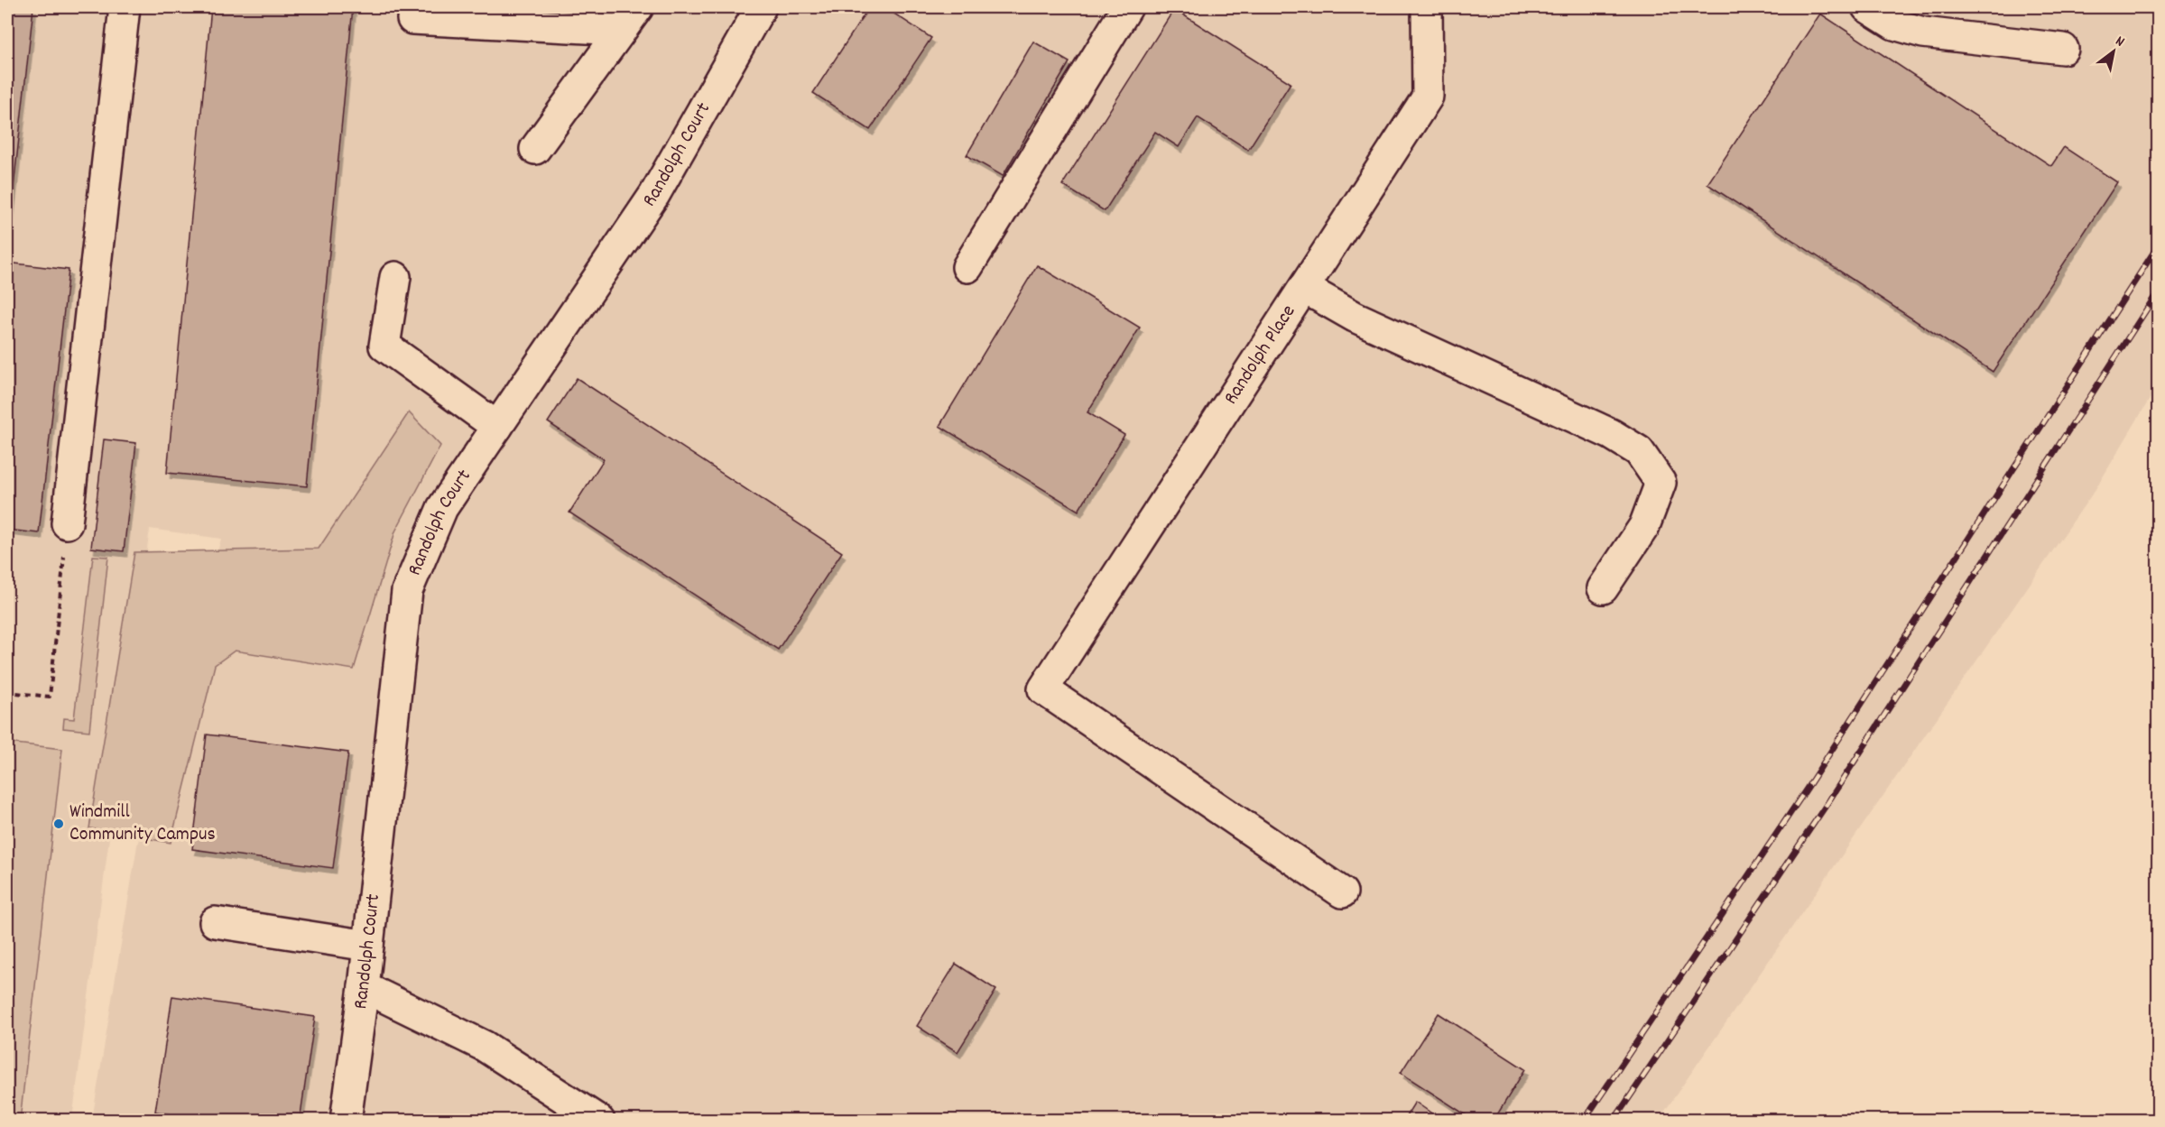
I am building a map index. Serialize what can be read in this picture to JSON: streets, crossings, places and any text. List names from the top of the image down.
{
  "streets": {
    "street": ["Randolph Court", "Randolph Place"]
  },
  "places": ["Windmill Community Campus"],
  "north": "top right"
}
